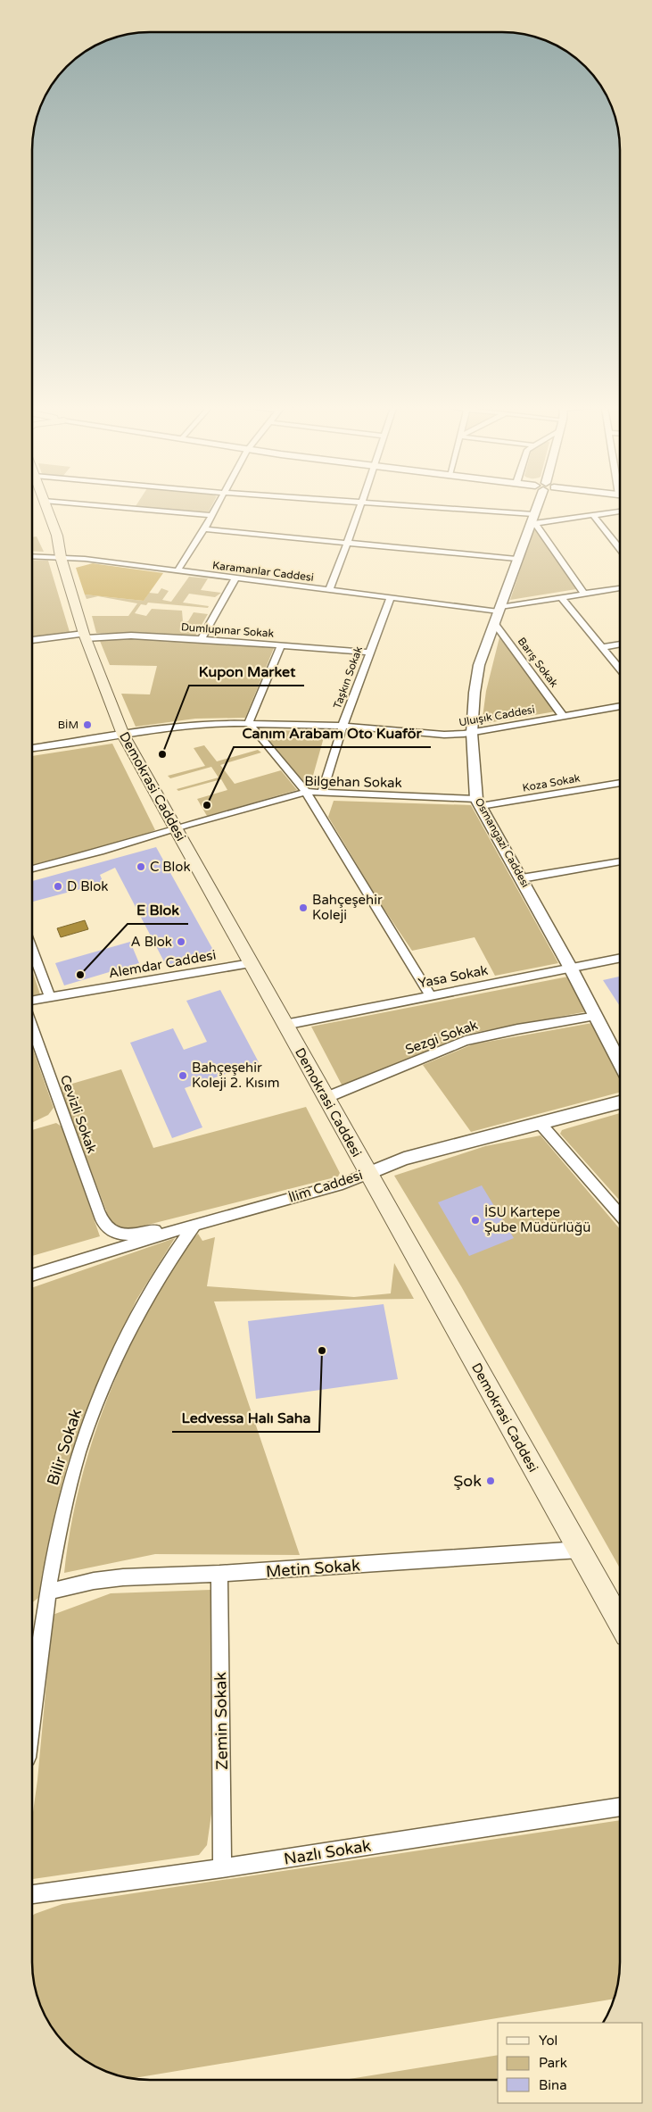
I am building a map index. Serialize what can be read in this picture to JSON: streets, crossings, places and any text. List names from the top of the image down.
{
  "streets": {
    "main road": ["Demokrasi Caddesi"],
    "street": [
      "Karamanlar Caddesi",
      "Dumlupınar Sokak",
      "Barış Sokak",
      "Taşkın Sokak",
      "Uluışık Caddesi",
      "Bilgehan Sokak",
      "Koza Sokak",
      "Osmangazi Caddesi",
      "Alemdar Caddesi",
      "Yasa Sokak",
      "Sezgi Sokak",
      "Cevizli Sokak",
      "İlim Caddesi",
      "Bilir Sokak",
      "Metin Sokak",
      "Zemin Sokak",
      "Nazlı Sokak"
    ]
  },
  "crossings": [
    ["Karamanlar Caddesi", "Taşkın Sokak"],
    ["Karamanlar Caddesi", "Demokrasi Caddesi"],
    ["Karamanlar Caddesi", "Osmangazi Caddesi"],
    ["Dumlupınar Sokak", "Taşkın Sokak"],
    ["Dumlupınar Sokak", "Demokrasi Caddesi"],
    ["Barış Sokak", "Uluışık Caddesi"],
    ["Barış Sokak", "Osmangazi Caddesi"],
    ["Taşkın Sokak", "Uluışık Caddesi"],
    ["Taşkın Sokak", "Bilgehan Sokak"],
    ["Uluışık Caddesi", "Demokrasi Caddesi"],
    ["Uluışık Caddesi", "Osmangazi Caddesi"],
    ["Bilgehan Sokak", "Koza Sokak"],
    ["Bilgehan Sokak", "Demokrasi Caddesi"],
    ["Bilgehan Sokak", "Osmangazi Caddesi"],
    ["Koza Sokak", "Osmangazi Caddesi"],
    ["Demokrasi Caddesi", "Alemdar Caddesi"],
    ["Demokrasi Caddesi", "Yasa Sokak"],
    ["Demokrasi Caddesi", "Sezgi Sokak"],
    ["Demokrasi Caddesi", "İlim Caddesi"],
    ["Demokrasi Caddesi", "Metin Sokak"],
    ["Osmangazi Caddesi", "Yasa Sokak"],
    ["Osmangazi Caddesi", "Sezgi Sokak"],
    ["Cevizli Sokak", "İlim Caddesi"],
    ["Cevizli Sokak", "Bilir Sokak"],
    ["İlim Caddesi", "Bilir Sokak"],
    ["Bilir Sokak", "Metin Sokak"],
    ["Metin Sokak", "Zemin Sokak"],
    ["Zemin Sokak", "Nazlı Sokak"]
  ],
  "places": [
    "BİM",
    "Kupon Market",
    "Canım Arabam Oto Kuaför",
    "C Blok",
    "D Blok",
    "Bahçeşehir Koleji",
    "A Blok",
    "E Blok",
    "Bahçeşehir Koleji 2. Kısım",
    "İSU Kartepe Şube Müdürlüğü",
    "Ledvessa Halı Saha",
    "Şok"
  ],
  "legend": ["Yol", "Park", "Bina"]
}
